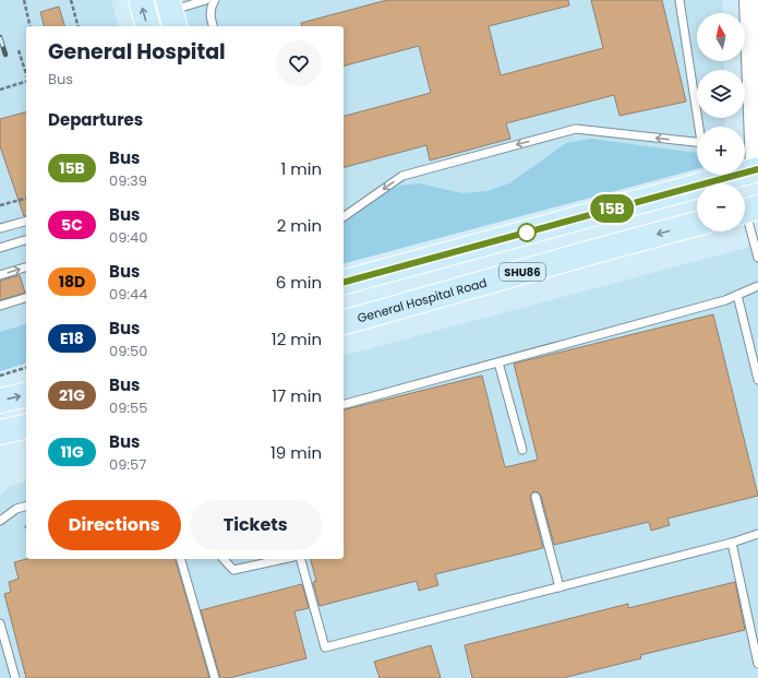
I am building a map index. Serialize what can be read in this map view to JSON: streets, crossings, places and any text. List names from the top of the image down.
{
  "streets": {
    "main road": ["SHU86", "General Hospital Road"]
  },
  "lines": ["bus line 15B"],
  "north": "top",
  "page": {
    "on_map": "15B",
    "map_buttons": ["+", "−"],
    "heading": [
      ["General Hospital", "Bus"],
      "Departures"
    ],
    "list": [
      {
        "mark": "15B",
        "name": "Bus",
        "note": "09:39",
        "value": "1 min"
      },
      {
        "mark": "5C",
        "name": "Bus",
        "note": "09:40",
        "value": "2 min"
      },
      {
        "mark": "18D",
        "name": "Bus",
        "note": "09:44",
        "value": "6 min"
      },
      {
        "mark": "E18",
        "name": "Bus",
        "note": "09:50",
        "value": "12 min"
      },
      {
        "mark": "21G",
        "name": "Bus",
        "note": "09:55",
        "value": "17 min"
      },
      {
        "mark": "11G",
        "name": "Bus",
        "note": "09:57",
        "value": "19 min"
      }
    ],
    "buttons": ["Directions", "Tickets"]
  }
}
